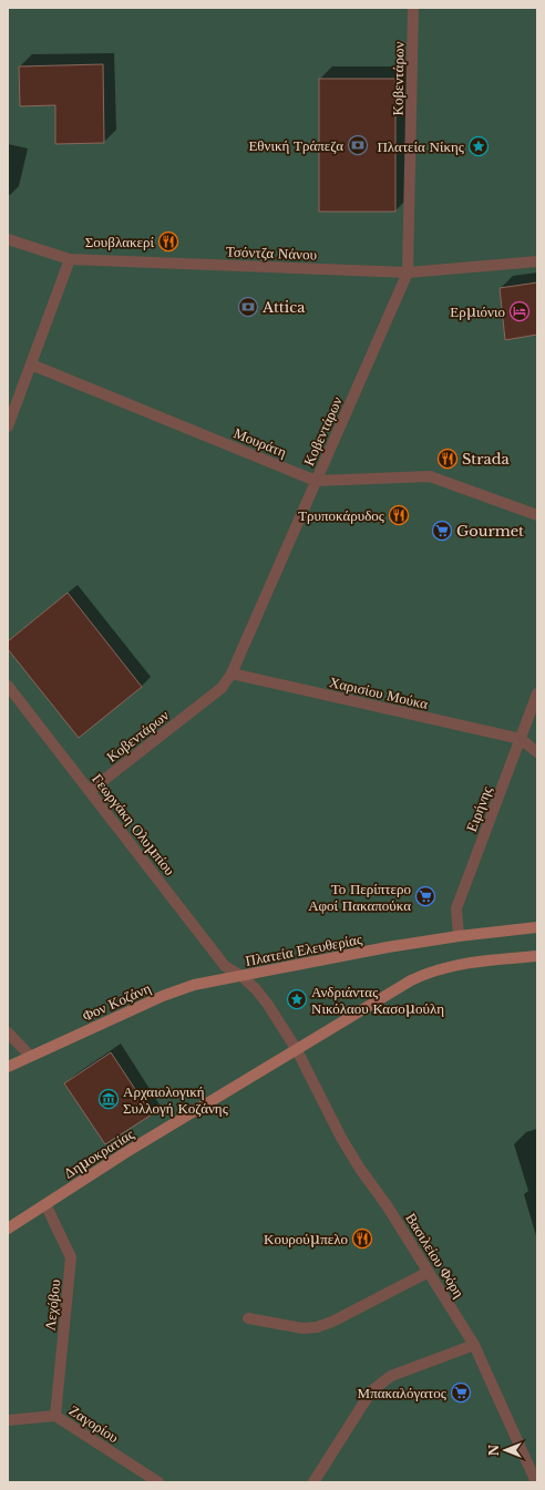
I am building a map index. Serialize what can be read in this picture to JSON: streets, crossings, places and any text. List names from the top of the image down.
{
  "streets": {
    "main road": ["Πλατεία Ελευθερίας", "Φον Κοζάνη", "Δημοκρατίας"],
    "street": [
      "Κοβεντάρων",
      "Τσόντζα Νάνου",
      "Μουράτη",
      "Χαρισίου Μούκα",
      "Ειρήνης",
      "Γεωργάκη Ολυμπίου",
      "Βασιλείου Φόρη",
      "Λεχόβου",
      "Ζαγορίου"
    ]
  },
  "crossings": [
    ["Κοβεντάρων", "Τσόντζα Νάνου"],
    ["Κοβεντάρων", "Μουράτη"],
    ["Κοβεντάρων", "Χαρισίου Μούκα"],
    ["Κοβεντάρων", "Γεωργάκη Ολυμπίου"],
    ["Χαρισίου Μούκα", "Ειρήνης"],
    ["Ειρήνης", "Πλατεία Ελευθερίας"],
    ["Γεωργάκη Ολυμπίου", "Πλατεία Ελευθερίας"],
    ["Γεωργάκη Ολυμπίου", "Φον Κοζάνη"],
    ["Πλατεία Ελευθερίας", "Φον Κοζάνη"],
    ["Πλατεία Ελευθερίας", "Δημοκρατίας"],
    ["Πλατεία Ελευθερίας", "Βασιλείου Φόρη"],
    ["Δημοκρατίας", "Βασιλείου Φόρη"],
    ["Δημοκρατίας", "Λεχόβου"],
    ["Λεχόβου", "Ζαγορίου"]
  ],
  "places": {
    "bank": ["Εθνική Τράπεζα", "Attica"],
    "place": ["Πλατεία Νίκης", "Ανδριάντας Νικόλαου Κασομούλη"],
    "restaurant": [
      "Σουβλακερί",
      "Strada",
      "Τρυποκάρυδος",
      "Κουρούμπελο"
    ],
    "hotel": ["Ερμιόνιο"],
    "supermarket": ["Gourmet", "Το Περίπτερο Αφοί Πακαπούκα", "Μπακαλόγατος"],
    "museum": ["Αρχαιολογική Συλλογή Κοζάνης"]
  },
  "north": "left"
}
